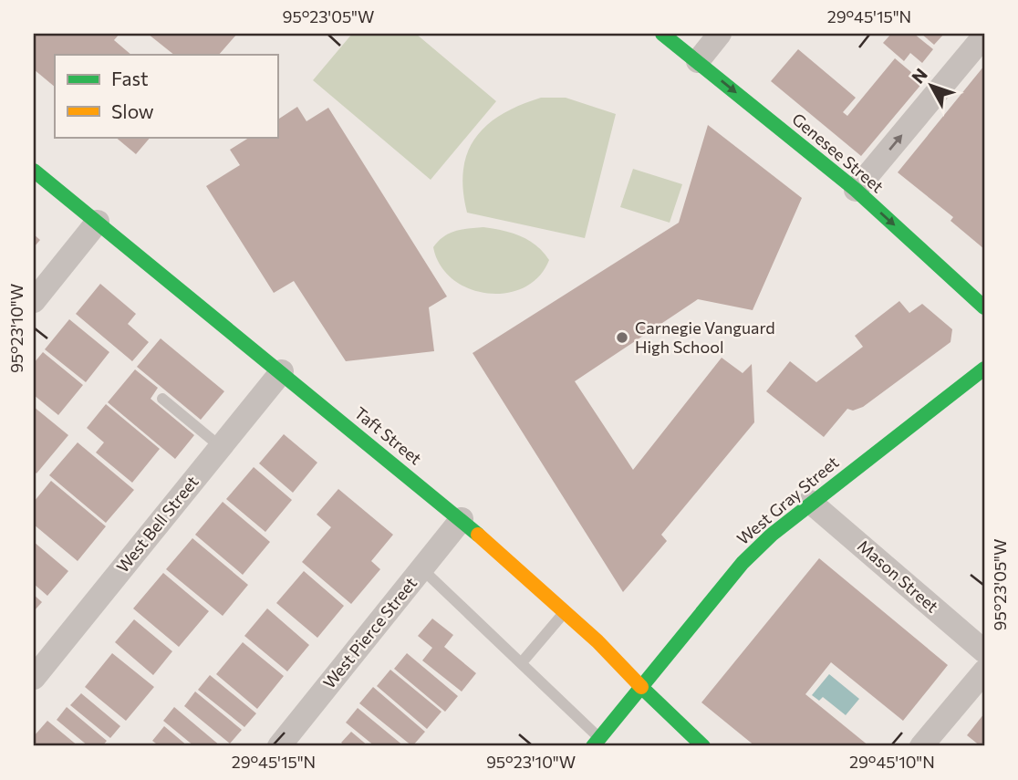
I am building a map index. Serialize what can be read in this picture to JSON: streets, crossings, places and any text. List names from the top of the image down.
{
  "streets": {
    "street": [
      "Genesee Street",
      "Taft Street",
      "West Gray Street",
      "West Bell Street",
      "Mason Street",
      "West Pierce Street"
    ]
  },
  "crossings": [
    ["Taft Street", "West Gray Street"],
    ["Taft Street", "West Bell Street"],
    ["Taft Street", "West Pierce Street"],
    ["West Gray Street", "Mason Street"]
  ],
  "one_way": ["Genesee Street"],
  "places": ["Carnegie Vanguard High School"],
  "legend": ["Fast", "Slow"],
  "north": "top left",
  "coordinates": [
    "95°23'05\"W",
    "29°45'15\"N",
    "95°23'10\"W",
    "29°45'10\"N"
  ]
}
